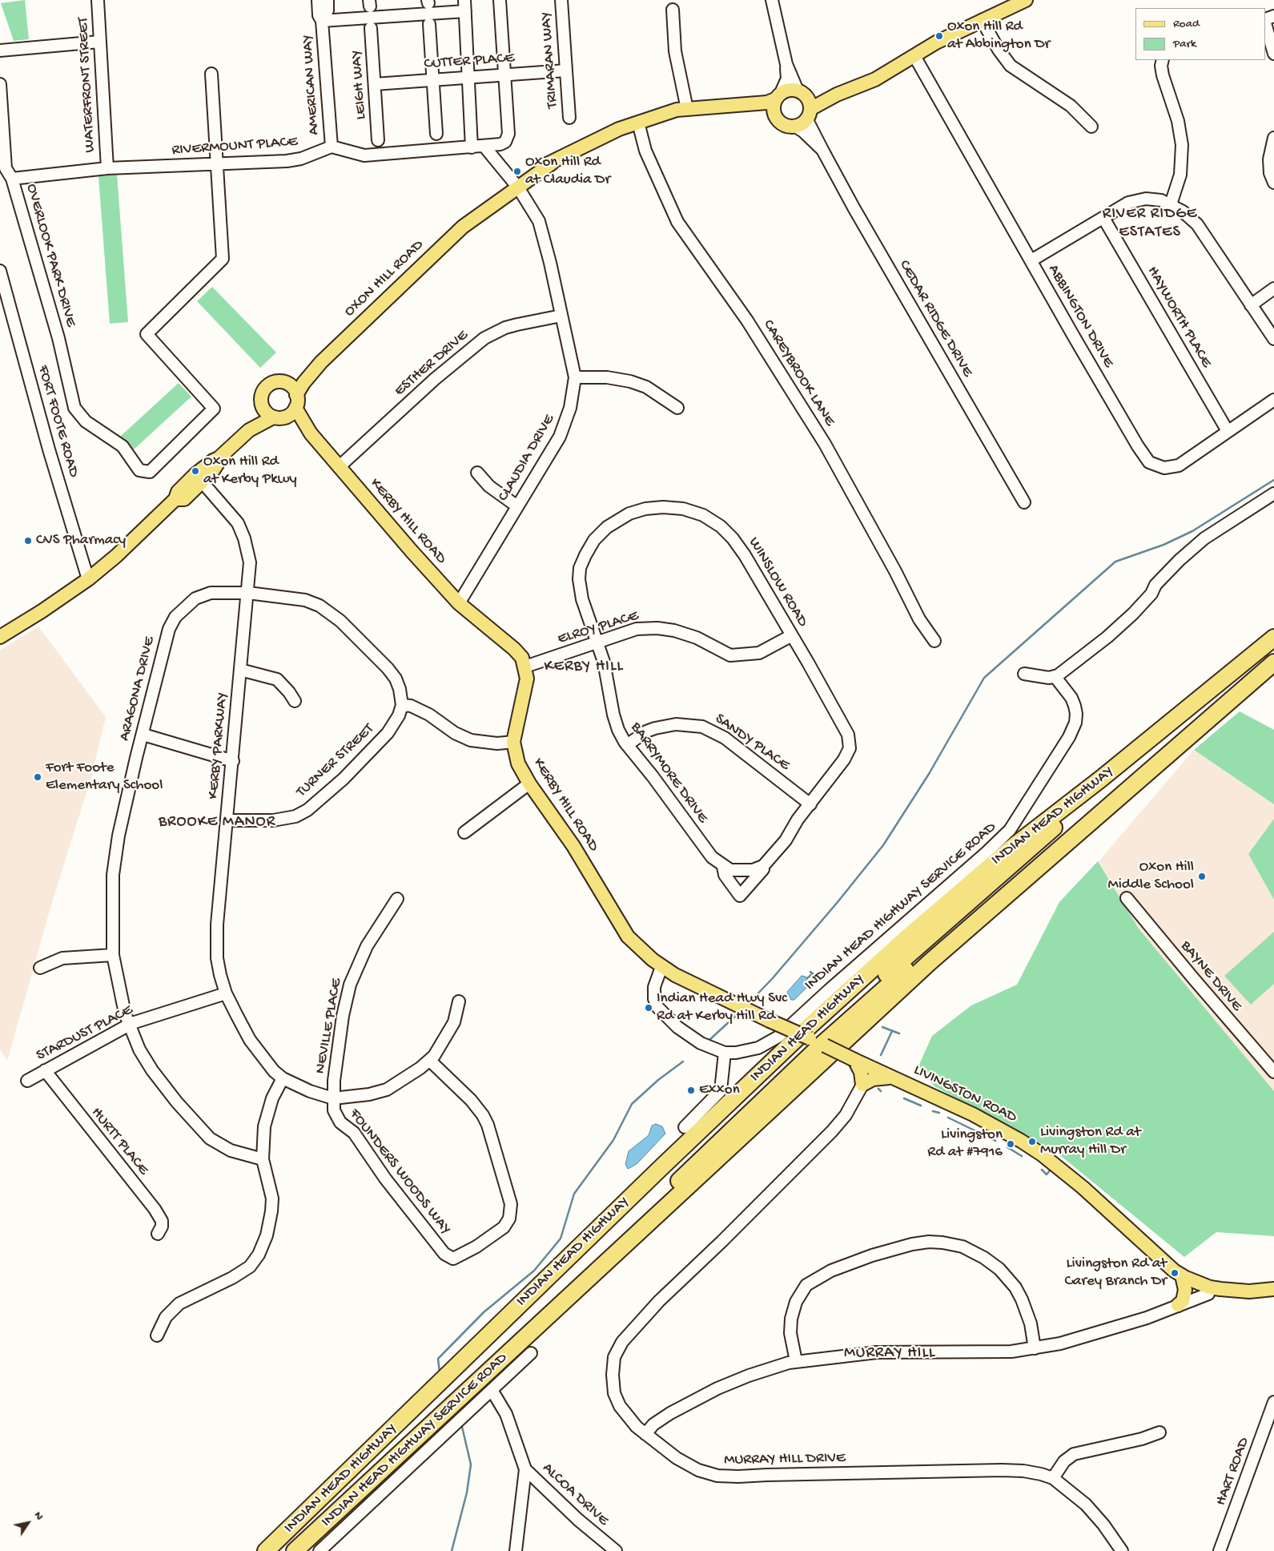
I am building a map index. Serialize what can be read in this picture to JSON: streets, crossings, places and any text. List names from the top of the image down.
{
  "streets": {
    "highway": ["INDIAN HEAD HIGHWAY"],
    "main road": ["OXON HILL ROAD", "KERBY HILL ROAD", "LIVINGSTON ROAD"],
    "street": [
      "TRIMARAN WAY",
      "CUTTER PLACE",
      "WATERFRONT STREET",
      "AMERICAN WAY",
      "LEIGH WAY",
      "RIVERMOUNT PLACE",
      "OVERLOOK PARK DRIVE",
      "ABBINGTON DRIVE",
      "HAYWORTH PLACE",
      "CEDAR RIDGE DRIVE",
      "ESTHER DRIVE",
      "CAREYBROOK LANE",
      "FORT FOOTE ROAD",
      "CLAUDIA DRIVE",
      "WINSLOW ROAD",
      "ELROY PLACE",
      "ARAGONA DRIVE",
      "SANDY PLACE",
      "KERBY PARKWAY",
      "TURNER STREET",
      "BARRYMORE DRIVE",
      "INDIAN HEAD HIGHWAY SERVICE ROAD",
      "BAYNE DRIVE",
      "NEVILLE PLACE",
      "STARDUST PLACE",
      "HURTT PLACE",
      "FOUNDERS WOODS WAY",
      "MURRAY HILL DRIVE",
      "HART ROAD",
      "ALCOA DRIVE"
    ]
  },
  "crossings": [
    ["TRIMARAN WAY", "CUTTER PLACE"],
    ["CUTTER PLACE", "LEIGH WAY"],
    ["WATERFRONT STREET", "RIVERMOUNT PLACE"],
    ["AMERICAN WAY", "RIVERMOUNT PLACE"],
    ["RIVERMOUNT PLACE", "OVERLOOK PARK DRIVE"],
    ["OXON HILL ROAD", "CEDAR RIDGE DRIVE"],
    ["OXON HILL ROAD", "CAREYBROOK LANE"],
    ["OXON HILL ROAD", "CLAUDIA DRIVE"],
    ["OXON HILL ROAD", "KERBY HILL ROAD"],
    ["ABBINGTON DRIVE", "HAYWORTH PLACE"],
    ["ESTHER DRIVE", "CLAUDIA DRIVE"],
    ["ESTHER DRIVE", "KERBY HILL ROAD"],
    ["CLAUDIA DRIVE", "KERBY HILL ROAD"],
    ["KERBY HILL ROAD", "ELROY PLACE"],
    ["KERBY HILL ROAD", "INDIAN HEAD HIGHWAY SERVICE ROAD"],
    ["KERBY HILL ROAD", "LIVINGSTON ROAD"],
    ["WINSLOW ROAD", "ELROY PLACE"],
    ["WINSLOW ROAD", "SANDY PLACE"],
    ["WINSLOW ROAD", "BARRYMORE DRIVE"],
    ["ELROY PLACE", "BARRYMORE DRIVE"],
    ["ARAGONA DRIVE", "KERBY PARKWAY"],
    ["ARAGONA DRIVE", "TURNER STREET"],
    ["ARAGONA DRIVE", "STARDUST PLACE"],
    ["SANDY PLACE", "BARRYMORE DRIVE"],
    ["KERBY PARKWAY", "TURNER STREET"],
    ["KERBY PARKWAY", "NEVILLE PLACE"],
    ["KERBY PARKWAY", "STARDUST PLACE"],
    ["KERBY PARKWAY", "FOUNDERS WOODS WAY"],
    ["INDIAN HEAD HIGHWAY SERVICE ROAD", "ALCOA DRIVE"],
    ["NEVILLE PLACE", "FOUNDERS WOODS WAY"],
    ["STARDUST PLACE", "HURTT PLACE"]
  ],
  "districts": [
    "RIVER RIDGE ESTATES",
    "KERBY HILL",
    "BROOKE MANOR",
    "MURRAY HILL"
  ],
  "places": [
    "Oxon Hill Rd at Abbington Dr",
    "Oxon Hill Rd at Claudia Dr",
    "Oxon Hill Rd at Kerby Pkwy",
    "CVS Pharmacy",
    "Fort Foote Elementary School",
    "Oxon Hill Middle School",
    "Indian Head Hwy Svc Rd at Kerby Hill Rd",
    "Exxon",
    "Livingston Rd at Murray Hill Dr",
    "Livingston Rd at #7916",
    "Livingston Rd at Carey Branch Dr"
  ],
  "legend": ["Road", "Park"],
  "north": "top right"
}
